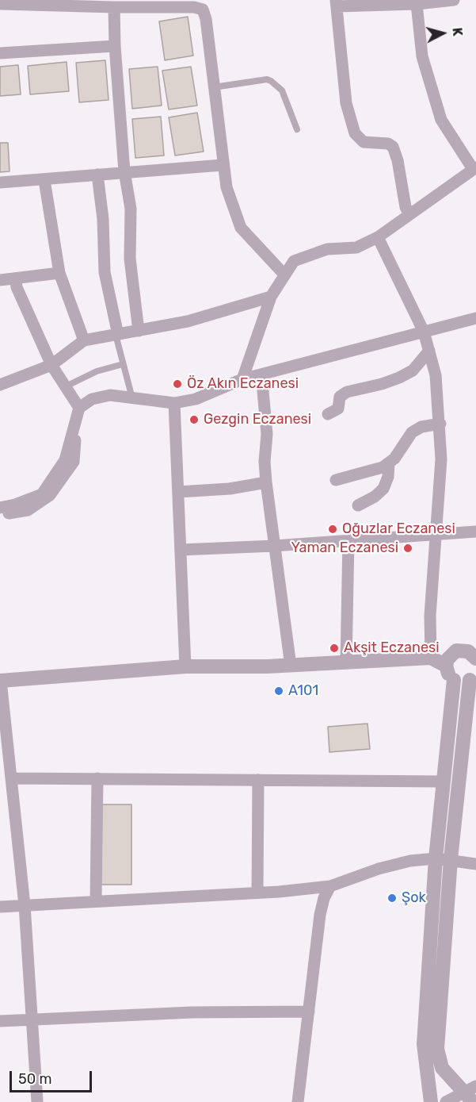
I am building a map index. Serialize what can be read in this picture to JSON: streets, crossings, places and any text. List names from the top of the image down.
{
  "places": [
    "Öz Akın Eczanesi",
    "Gezgin Eczanesi",
    "Oğuzlar Eczanesi",
    "Yaman Eczanesi",
    "Akşit Eczanesi",
    "A101",
    "Şok"
  ],
  "scale_bar": "50 m",
  "north": "right"
}
